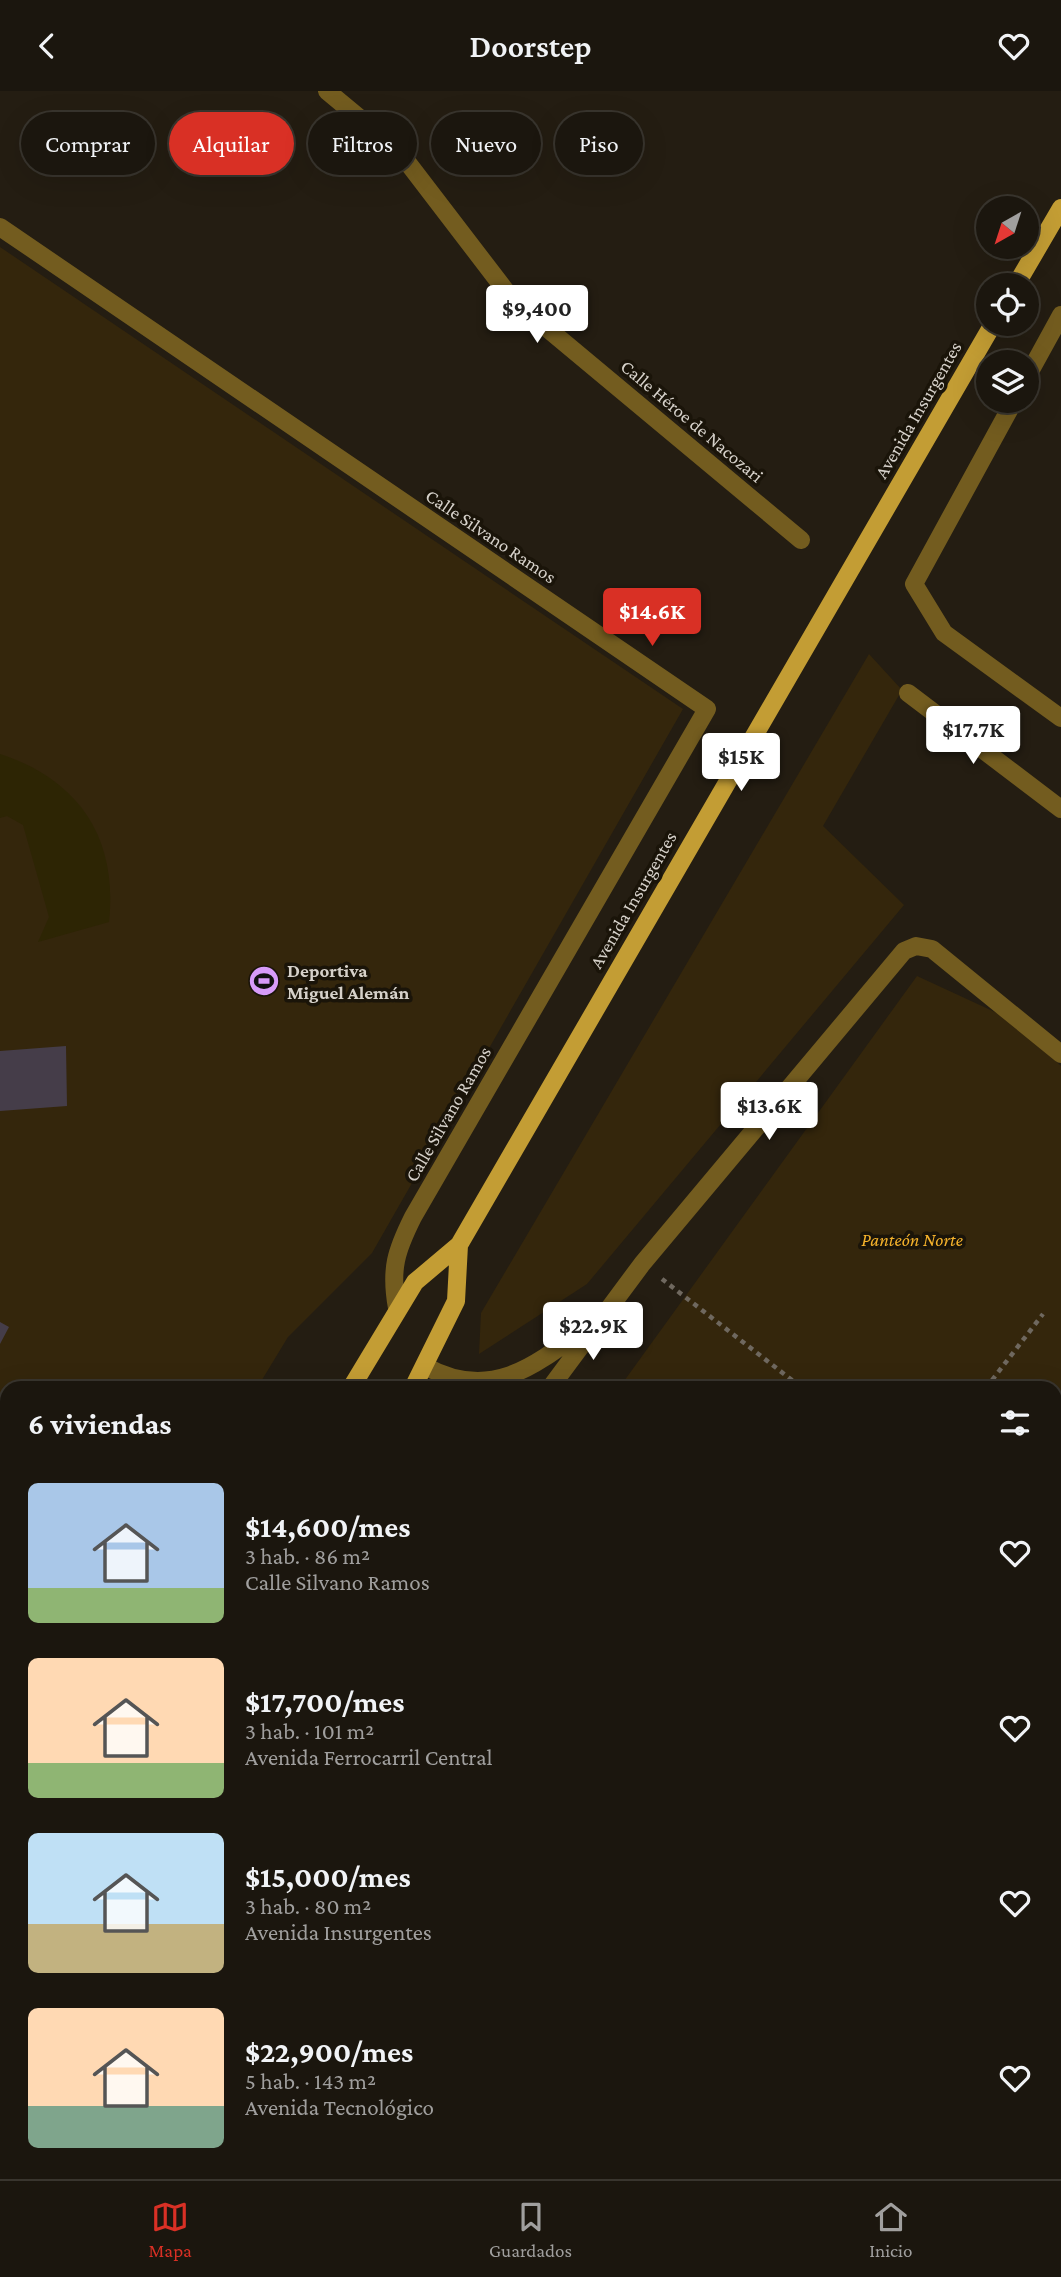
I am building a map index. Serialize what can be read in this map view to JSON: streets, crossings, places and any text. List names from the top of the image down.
{
  "streets": {
    "main road": ["Avenida Insurgentes"],
    "street": ["Calle Héroe de Nacozari", "Calle Silvano Ramos"]
  },
  "parks": ["Panteón Norte"],
  "places": {
    "sports": ["Deportiva Miguel Alemán"]
  },
  "north": "bottom left",
  "page": {
    "header": "Doorstep",
    "chip": [
      "Comprar",
      "Alquilar",
      "Filtros",
      "Nuevo",
      "Piso"
    ],
    "price": [
      "$9,400",
      "$14.6K",
      "$17.7K",
      "$15K",
      "$13.6K",
      "$22.9K"
    ],
    "heading": "6 viviendas",
    "list": [
      {
        "name": "$14,600/mes",
        "note": "3 hab. · 86 m² · Calle Silvano Ramos"
      },
      {
        "name": "$17,700/mes",
        "note": "3 hab. · 101 m² · Avenida Ferrocarril Central"
      },
      {
        "name": "$15,000/mes",
        "note": "3 hab. · 80 m² · Avenida Insurgentes"
      },
      {
        "name": "$22,900/mes",
        "note": "5 hab. · 143 m² · Avenida Tecnológico"
      }
    ],
    "tabs": ["Mapa", "Guardados", "Inicio"]
  }
}
